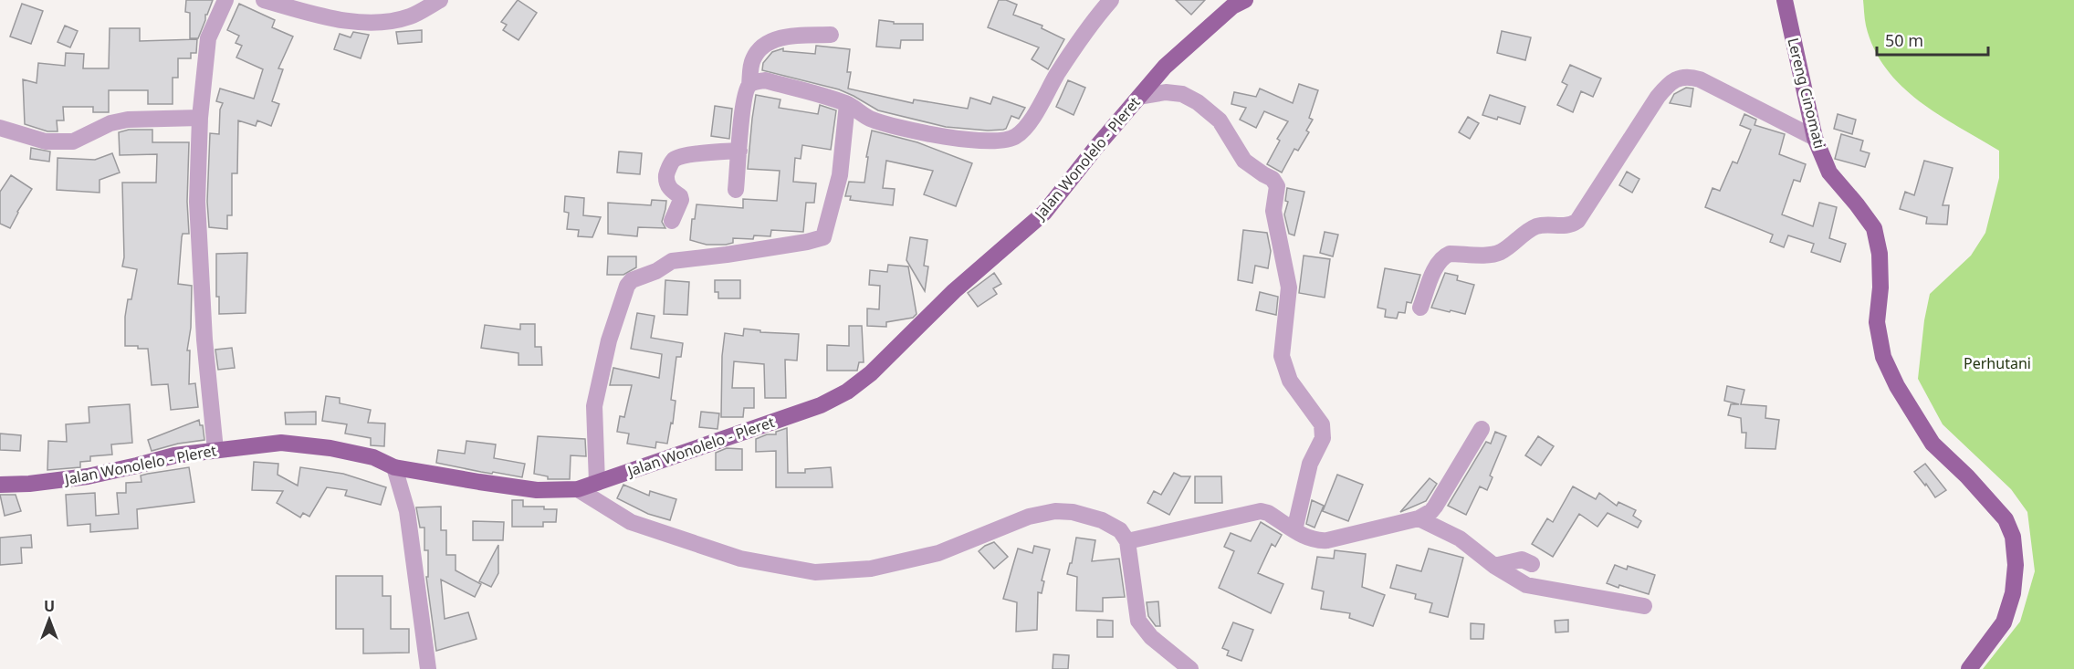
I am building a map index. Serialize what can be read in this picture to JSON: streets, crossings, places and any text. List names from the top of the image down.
{
  "streets": {
    "main road": ["Lereng Cinomati", "Jalan Wonolelo - Pleret"]
  },
  "parks": ["Perhutani"],
  "scale_bar": "50 m",
  "north": "top"
}
